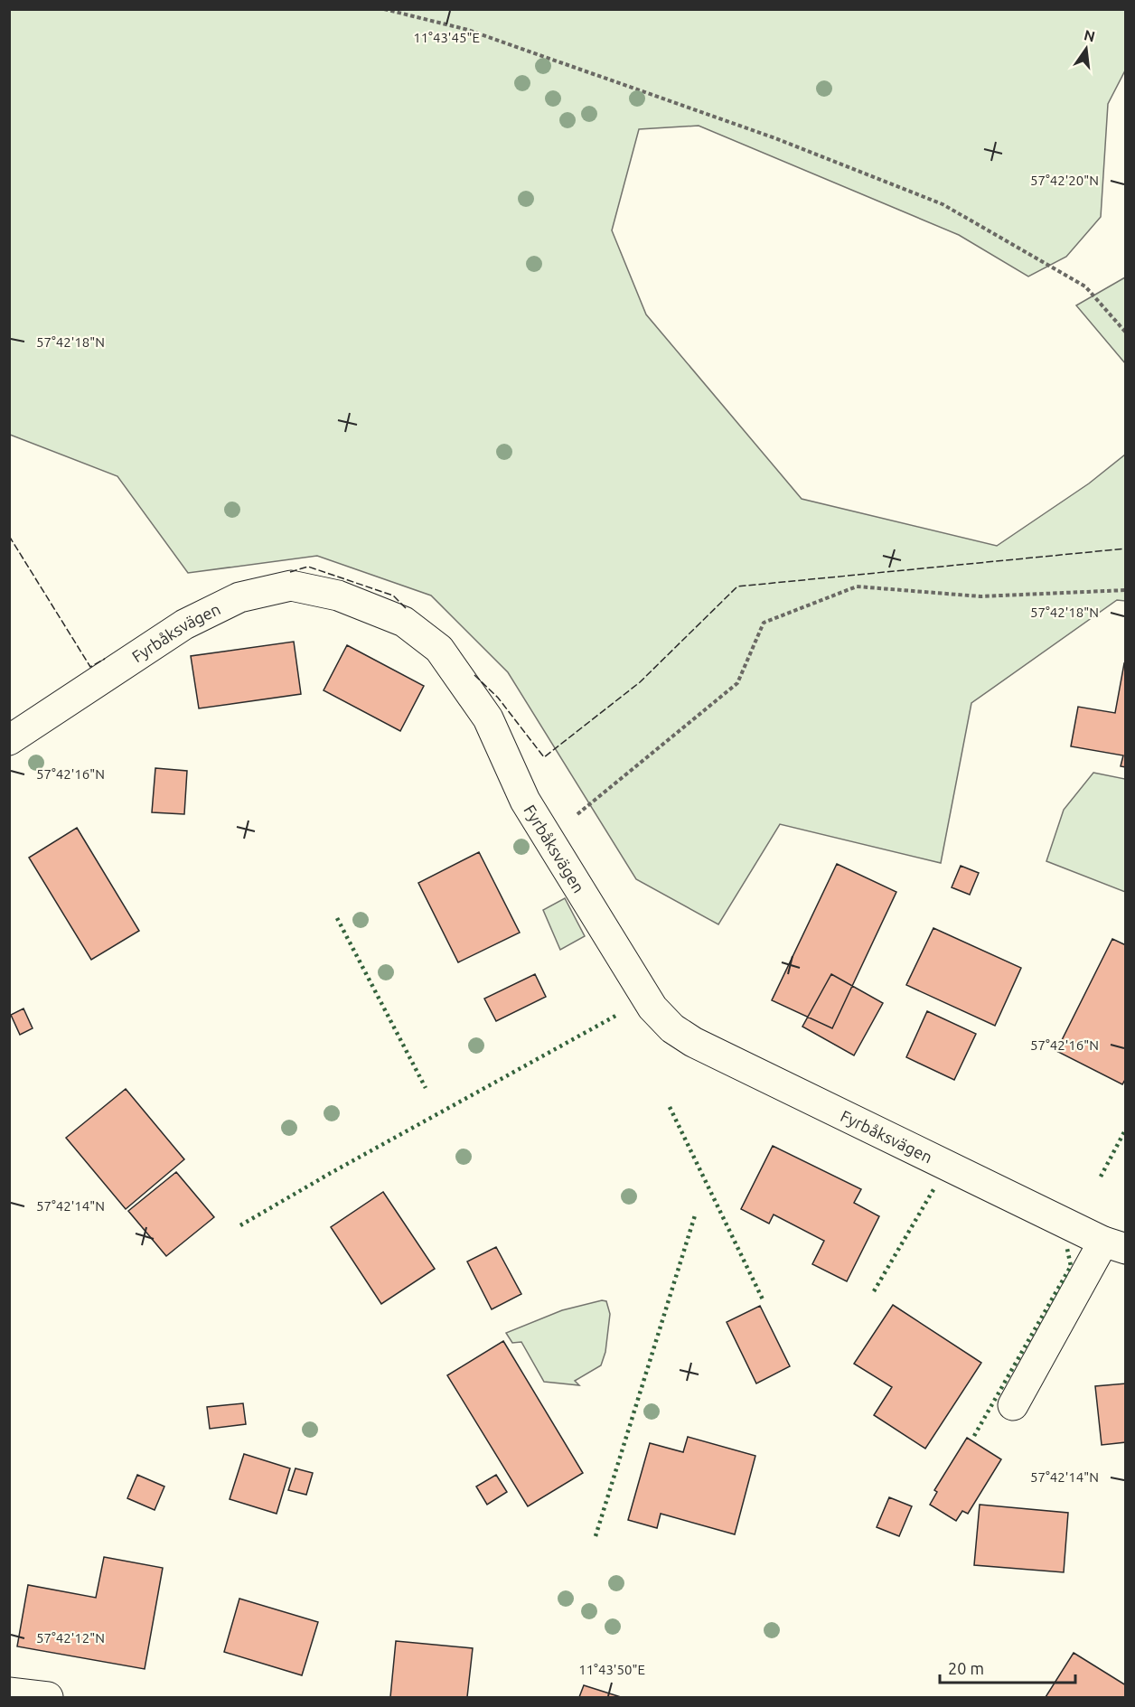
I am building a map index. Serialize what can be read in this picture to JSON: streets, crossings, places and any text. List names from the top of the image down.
{
  "streets": {
    "street": ["Fyrbåksvägen"]
  },
  "scale_bar": "20 m",
  "north": "top",
  "coordinates": [
    "11°43'45\"E",
    "57°42'20\"N",
    "57°42'18\"N",
    "57°42'16\"N",
    "57°42'14\"N",
    "57°42'12\"N",
    "11°43'50\"E"
  ]
}
